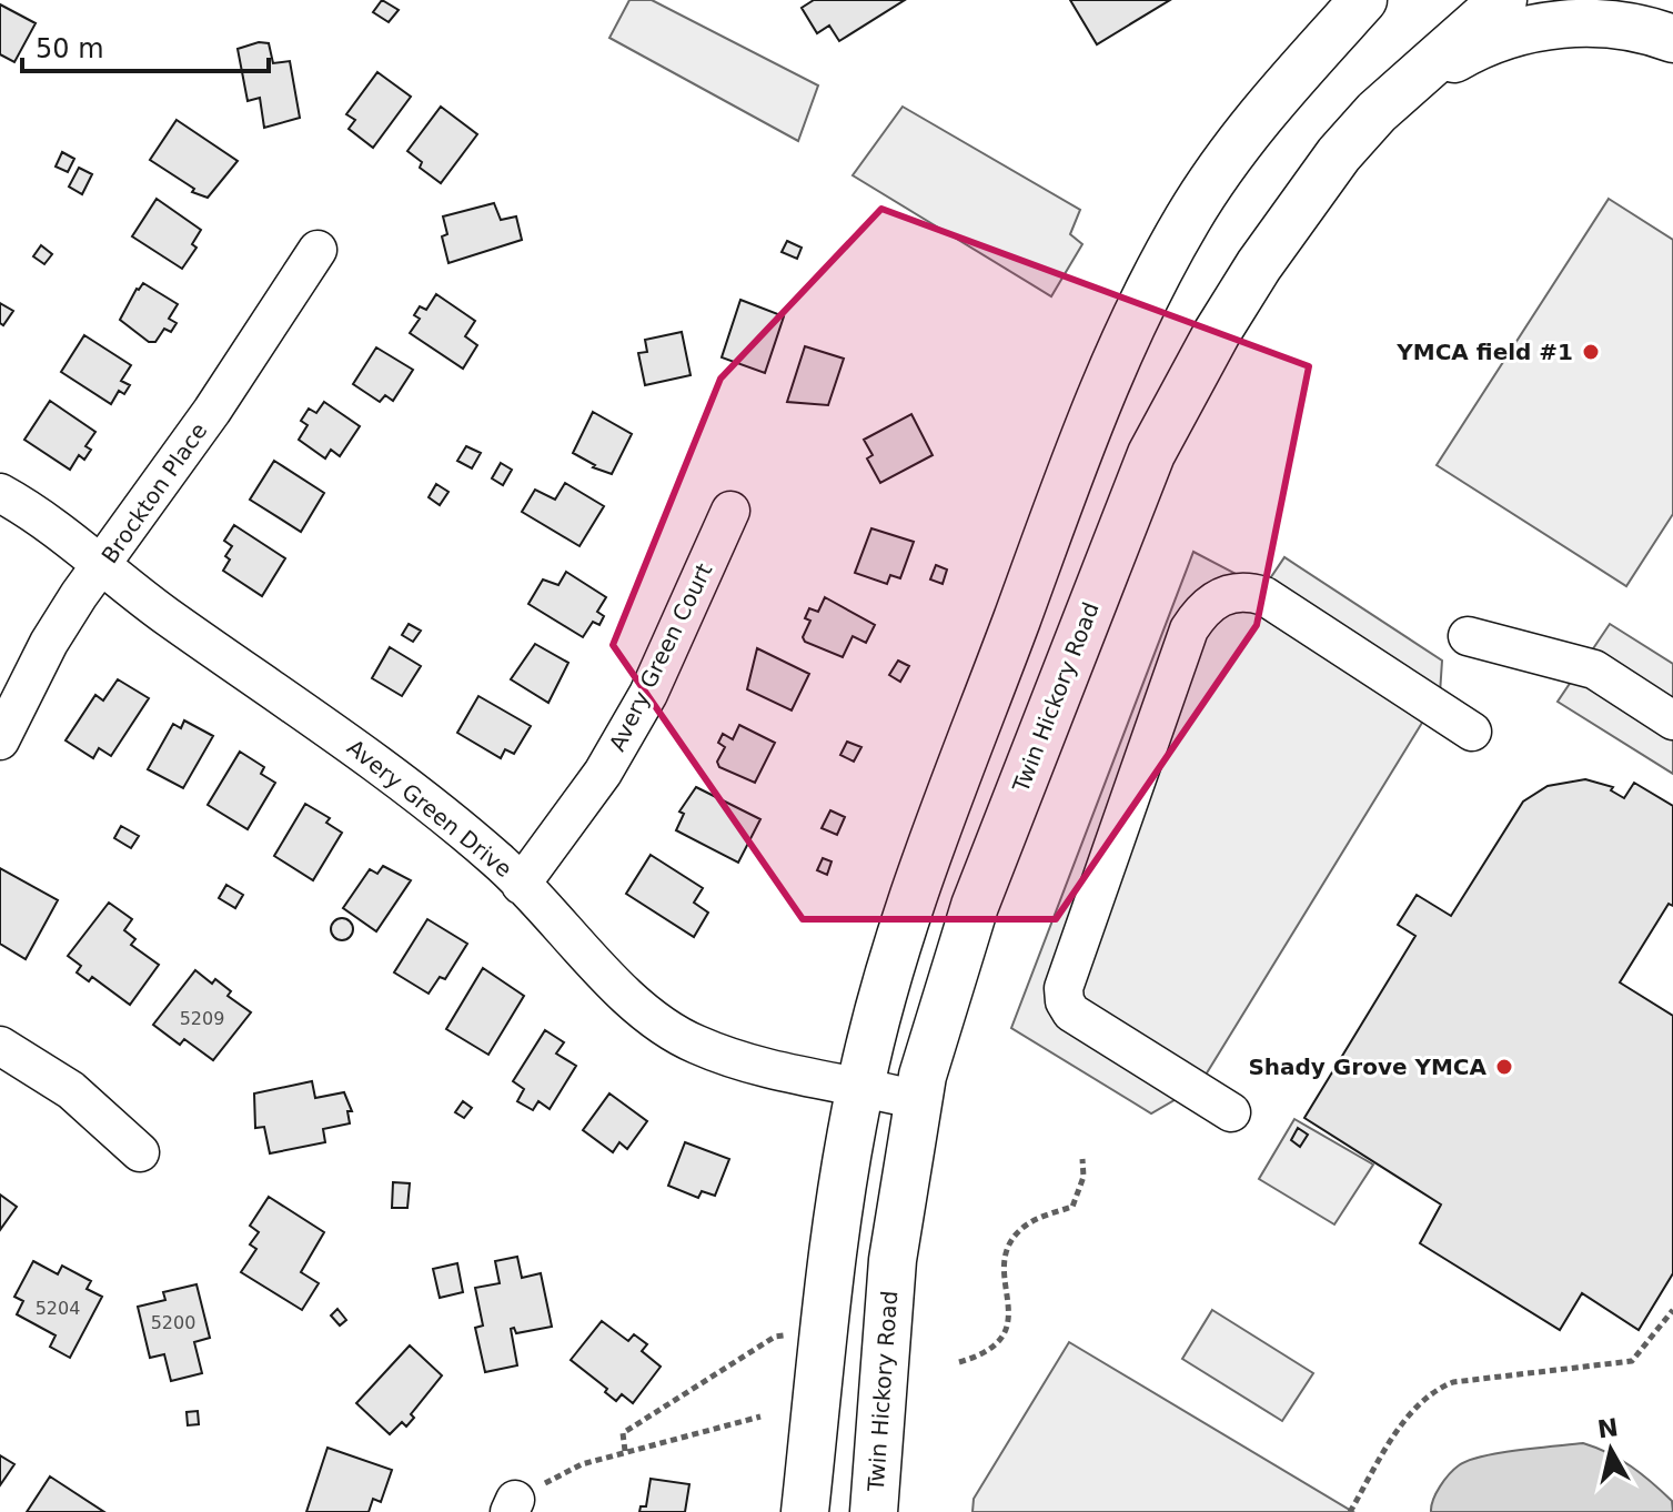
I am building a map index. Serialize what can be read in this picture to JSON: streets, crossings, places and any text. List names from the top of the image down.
{
  "streets": {
    "main road": ["Twin Hickory Road"],
    "street": ["Brockton Place", "Avery Green Court", "Avery Green Drive"]
  },
  "crossings": [
    ["Brockton Place", "Avery Green Drive"],
    ["Avery Green Court", "Avery Green Drive"],
    ["Twin Hickory Road", "Avery Green Drive"]
  ],
  "places": ["YMCA field #1", "Shady Grove YMCA"],
  "house_numbers": ["5209", "5204", "5200"],
  "scale_bar": "50 m",
  "north": "top"
}
